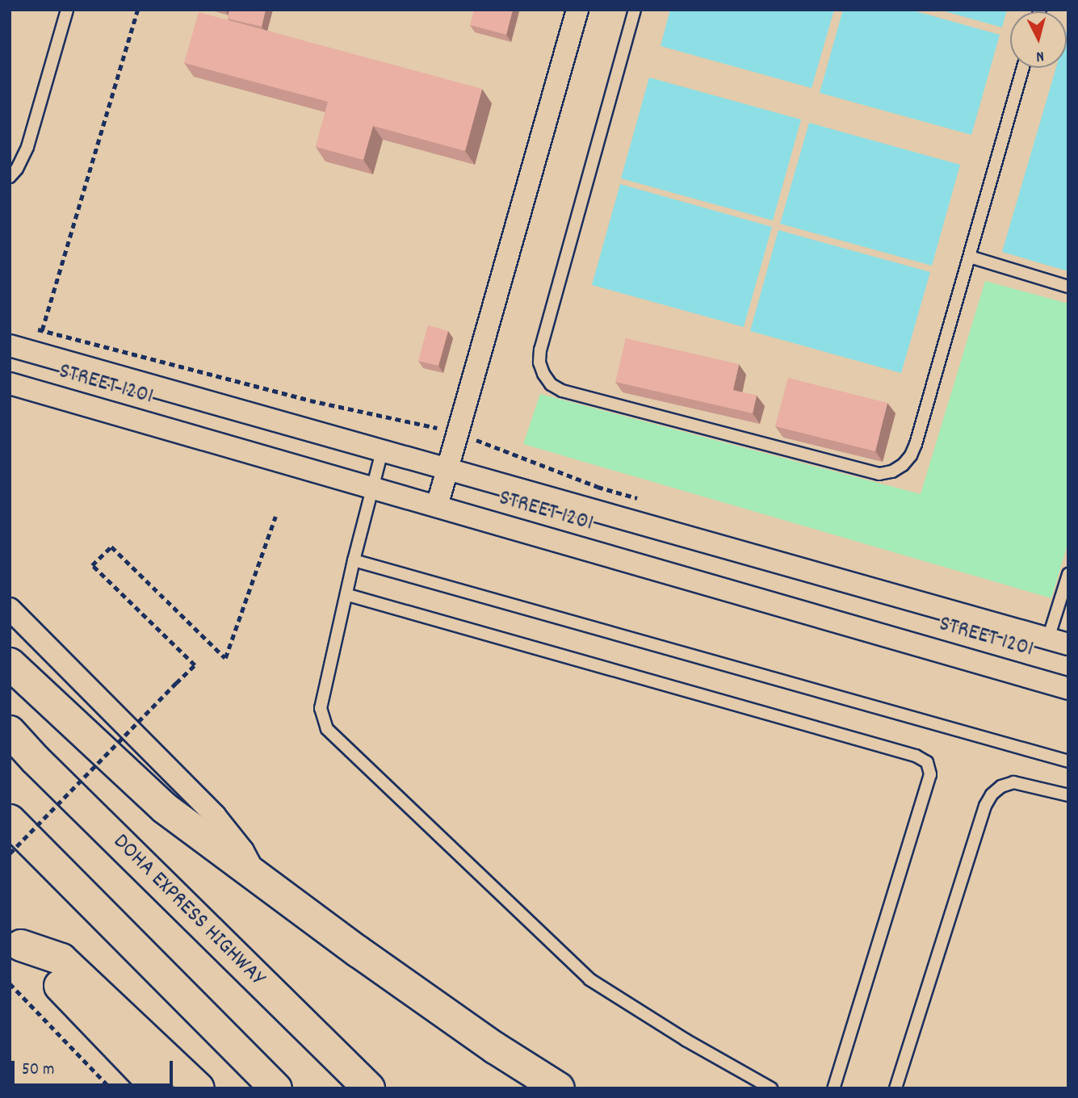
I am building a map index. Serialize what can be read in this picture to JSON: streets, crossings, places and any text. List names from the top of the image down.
{
  "streets": {
    "highway": ["DOHA EXPRESS HIGHWAY"],
    "street": ["STREET 1201"]
  },
  "scale_bar": "50 m",
  "north": "bottom"
}
